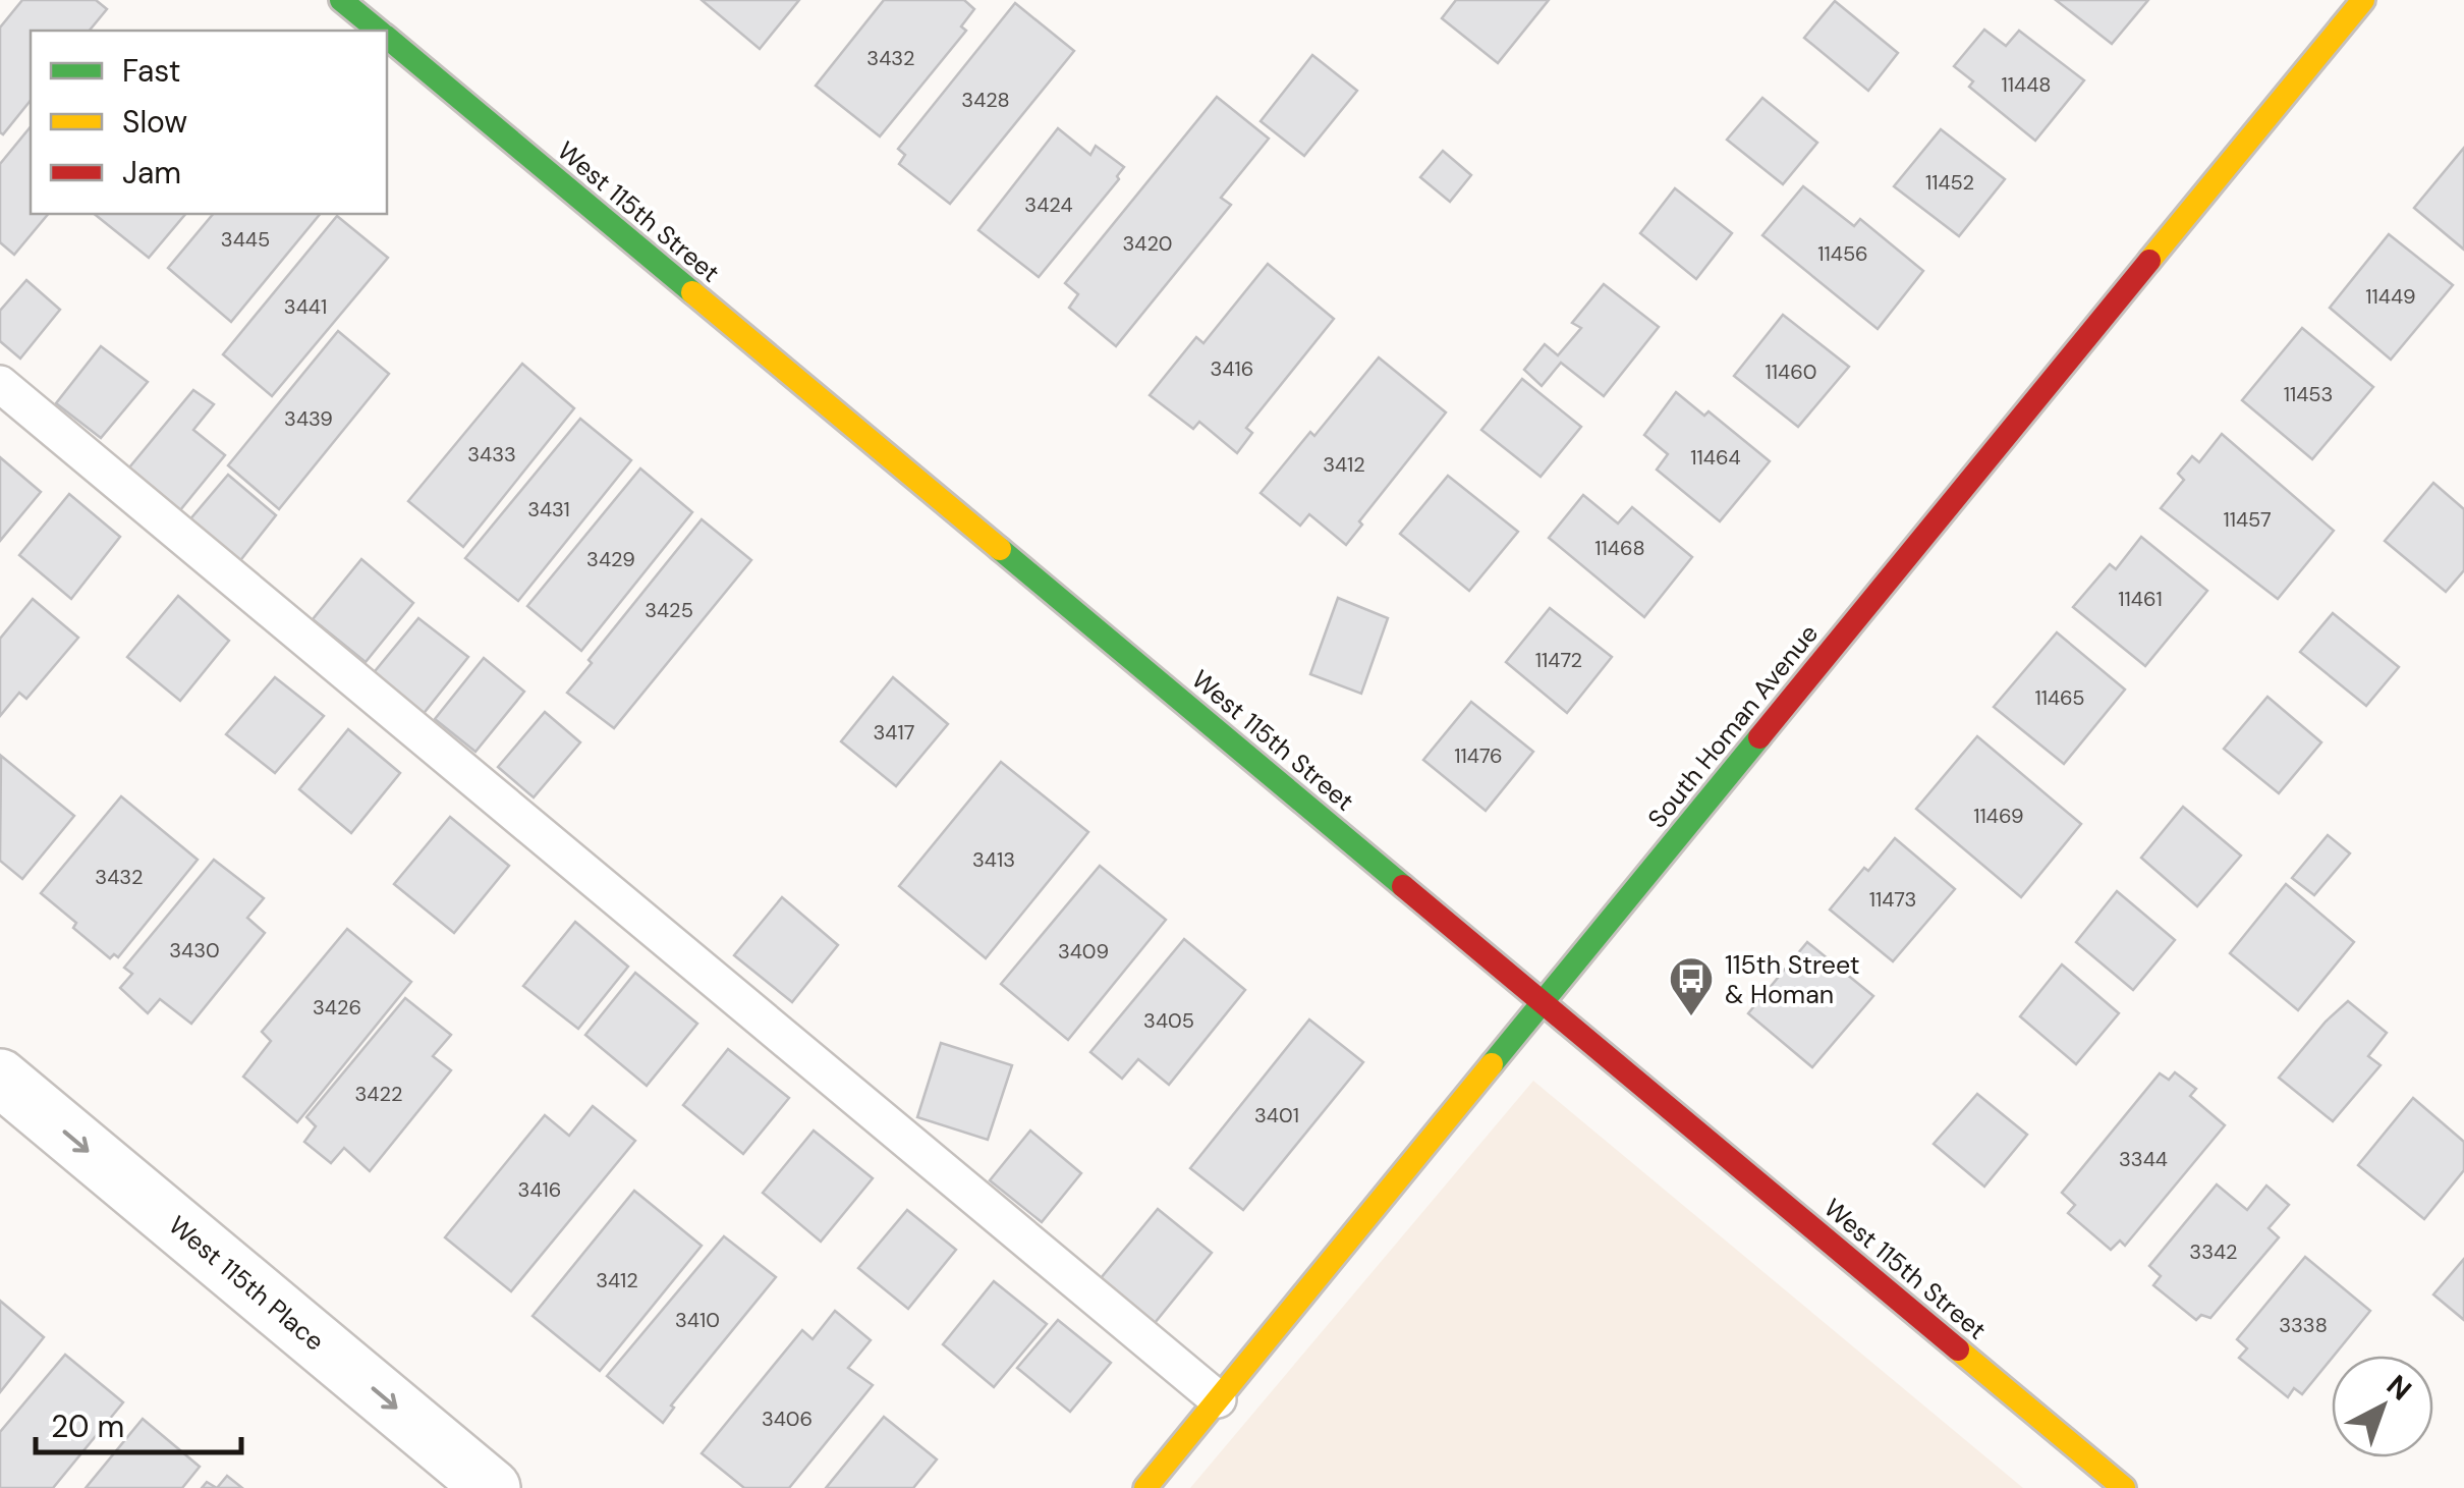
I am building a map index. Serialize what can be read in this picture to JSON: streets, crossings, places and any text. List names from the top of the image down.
{
  "streets": {
    "street": ["West 115th Street", "South Homan Avenue", "West 115th Place"]
  },
  "crossings": [
    ["West 115th Street", "South Homan Avenue"]
  ],
  "one_way": ["West 115th Place"],
  "places": {
    "bus stop": ["115th Street & Homan"]
  },
  "house_numbers": [
    "3432",
    "11448",
    "3428",
    "11452",
    "3424",
    "3445",
    "3420",
    "11456",
    "11449",
    "3441",
    "3416",
    "11460",
    "11453",
    "3439",
    "3433",
    "11464",
    "3412",
    "3431",
    "11457",
    "11468",
    "3429",
    "11461",
    "3425",
    "11472",
    "11465",
    "3417",
    "11476",
    "11469",
    "3413",
    "3432",
    "11473",
    "3430",
    "3409",
    "3426",
    "3405",
    "3422",
    "3401",
    "3344",
    "3416",
    "3342",
    "3412",
    "3410",
    "3338",
    "3406"
  ],
  "legend": ["Fast", "Slow", "Jam"],
  "scale_bar": "20 m",
  "north": "top right"
}
